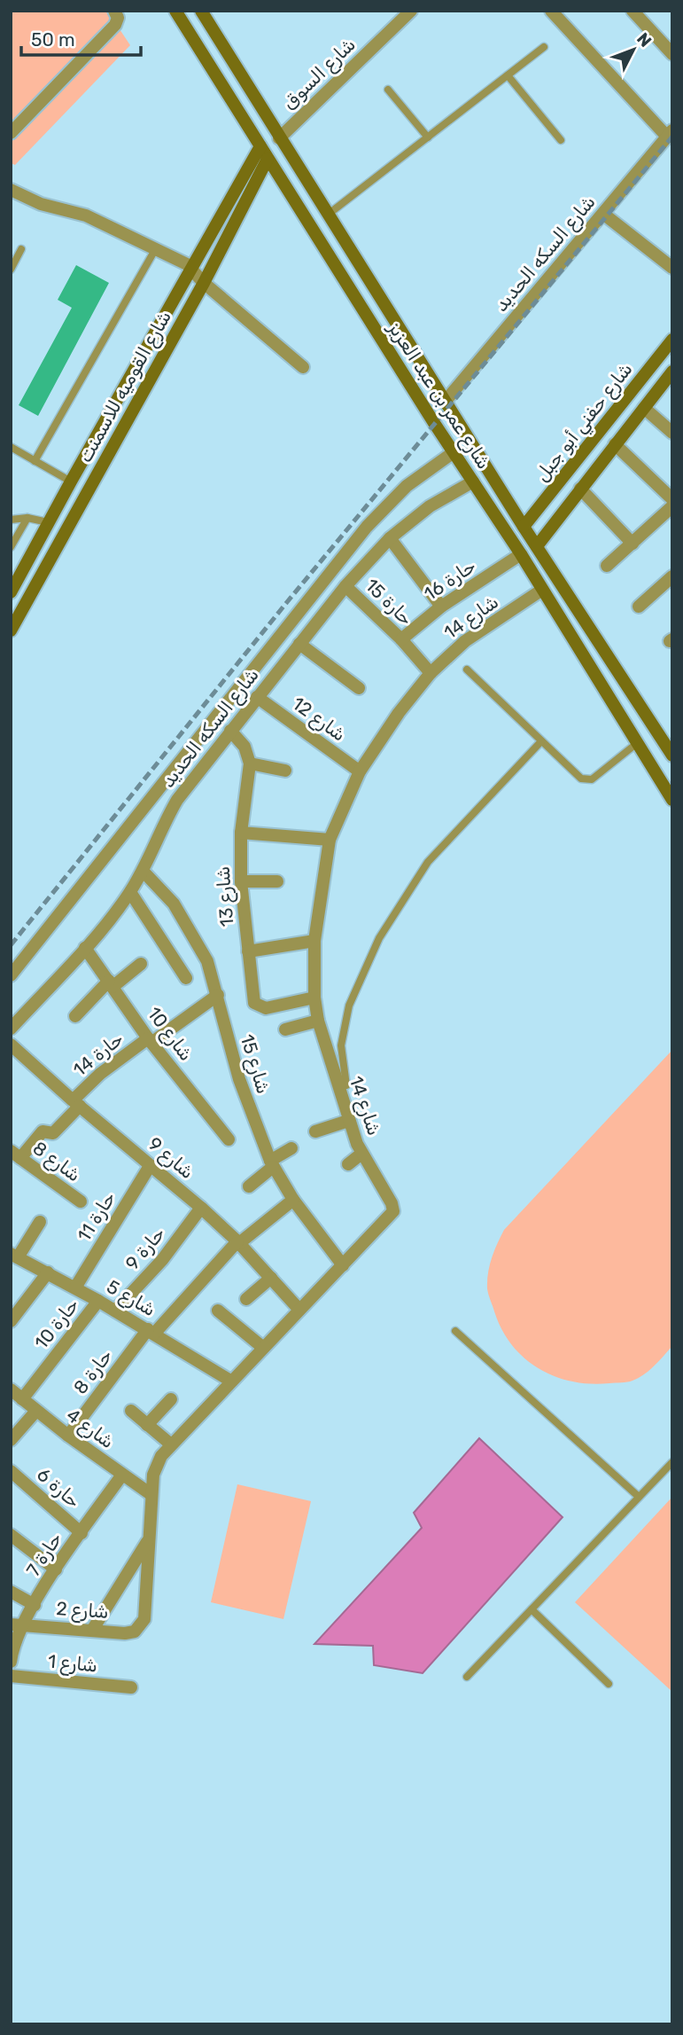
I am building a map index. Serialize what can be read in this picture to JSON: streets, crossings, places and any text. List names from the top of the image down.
{
  "streets": {
    "main road": ["شارع القوميه للاسمنت", "شارع عمر بن عبد العزيز", "شارع حفني أبو جبل"],
    "street": [
      "شارع السوق",
      "شارع السكه الحديد",
      "حارة 16",
      "حارة 15",
      "شارع 14",
      "شارع 12",
      "شارع 13",
      "شارع 10",
      "حارة 14",
      "شارع 15",
      "شارع 9",
      "شارع 8",
      "حارة 11",
      "حارة 9",
      "شارع 5",
      "حارة 10",
      "حارة 8",
      "شارع 4",
      "حارة 6",
      "حارة 7",
      "شارع 2",
      "شارع 1"
    ]
  },
  "crossings": [
    ["شارع السوق", "شارع عمر بن عبد العزيز"],
    ["شارع السكه الحديد", "شارع عمر بن عبد العزيز"],
    ["شارع السكه الحديد", "حارة 15"],
    ["شارع السكه الحديد", "شارع 12"],
    ["شارع السكه الحديد", "شارع 10"],
    ["شارع السكه الحديد", "شارع 15"],
    ["شارع القوميه للاسمنت", "شارع عمر بن عبد العزيز"],
    ["شارع عمر بن عبد العزيز", "شارع حفني أبو جبل"],
    ["شارع عمر بن عبد العزيز", "حارة 16"],
    ["شارع عمر بن عبد العزيز", "شارع 14"],
    ["حارة 16", "حارة 15"],
    ["حارة 15", "شارع 14"],
    ["شارع 14", "شارع 12"],
    ["شارع 14", "شارع 13"],
    ["شارع 14", "شارع 15"],
    ["شارع 14", "شارع 9"],
    ["شارع 14", "شارع 5"],
    ["شارع 14", "شارع 4"],
    ["شارع 14", "شارع 2"],
    ["شارع 10", "حارة 14"],
    ["حارة 14", "شارع 15"],
    ["حارة 14", "شارع 9"],
    ["حارة 14", "شارع 8"],
    ["شارع 9", "حارة 11"],
    ["شارع 9", "حارة 9"],
    ["حارة 11", "شارع 5"],
    ["حارة 9", "شارع 5"],
    ["شارع 5", "حارة 10"],
    ["شارع 5", "حارة 8"],
    ["حارة 10", "شارع 4"],
    ["حارة 8", "شارع 4"],
    ["شارع 4", "حارة 7"],
    ["حارة 6", "حارة 7"],
    ["حارة 7", "شارع 2"]
  ],
  "scale_bar": "50 m",
  "north": "top right"
}
